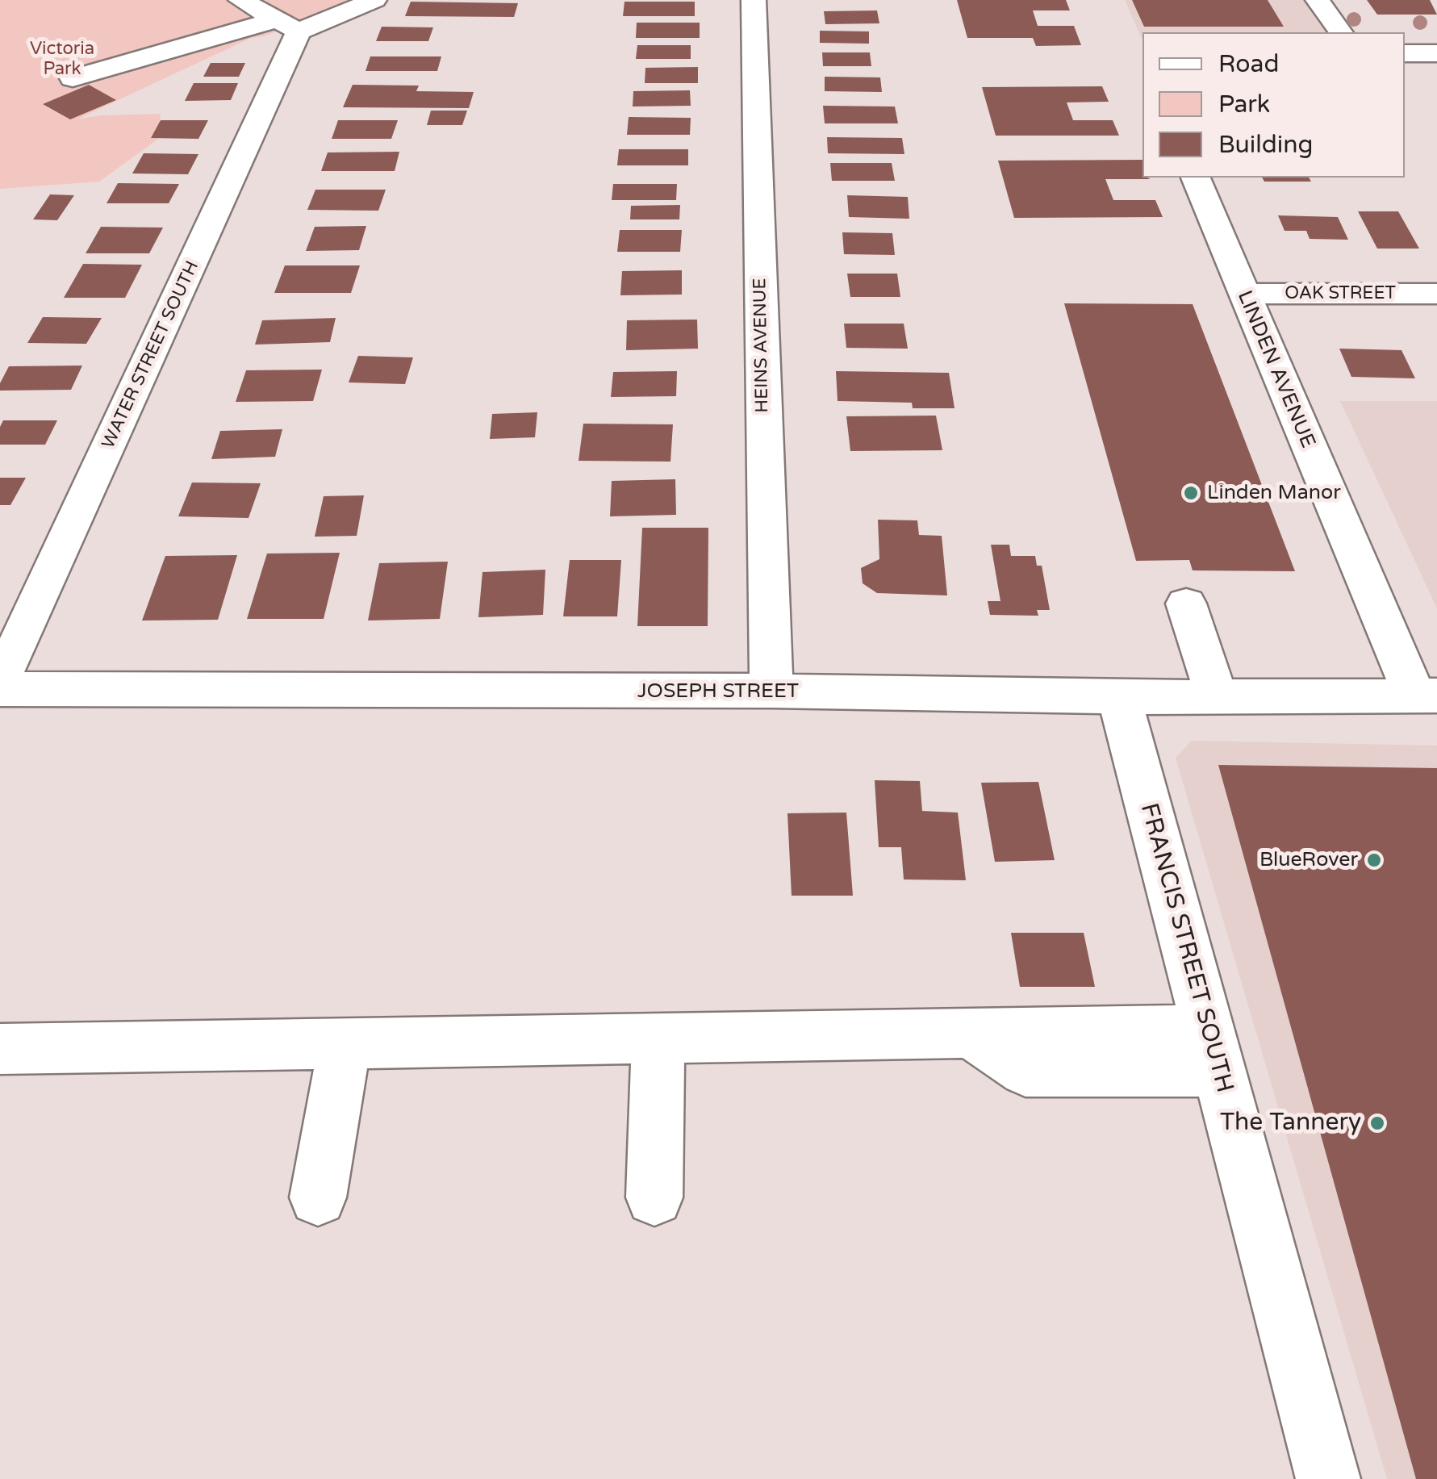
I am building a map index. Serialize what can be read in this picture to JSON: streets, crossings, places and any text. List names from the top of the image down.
{
  "streets": {
    "street": [
      "OAK STREET",
      "HEINS AVENUE",
      "WATER STREET SOUTH",
      "LINDEN AVENUE",
      "JOSEPH STREET",
      "FRANCIS STREET SOUTH"
    ]
  },
  "crossings": [
    ["OAK STREET", "LINDEN AVENUE"],
    ["HEINS AVENUE", "JOSEPH STREET"],
    ["LINDEN AVENUE", "JOSEPH STREET"],
    ["JOSEPH STREET", "FRANCIS STREET SOUTH"]
  ],
  "parks": ["Victoria Park"],
  "places": ["Linden Manor", "BlueRover", "The Tannery"],
  "legend": ["Road", "Park", "Building"]
}
